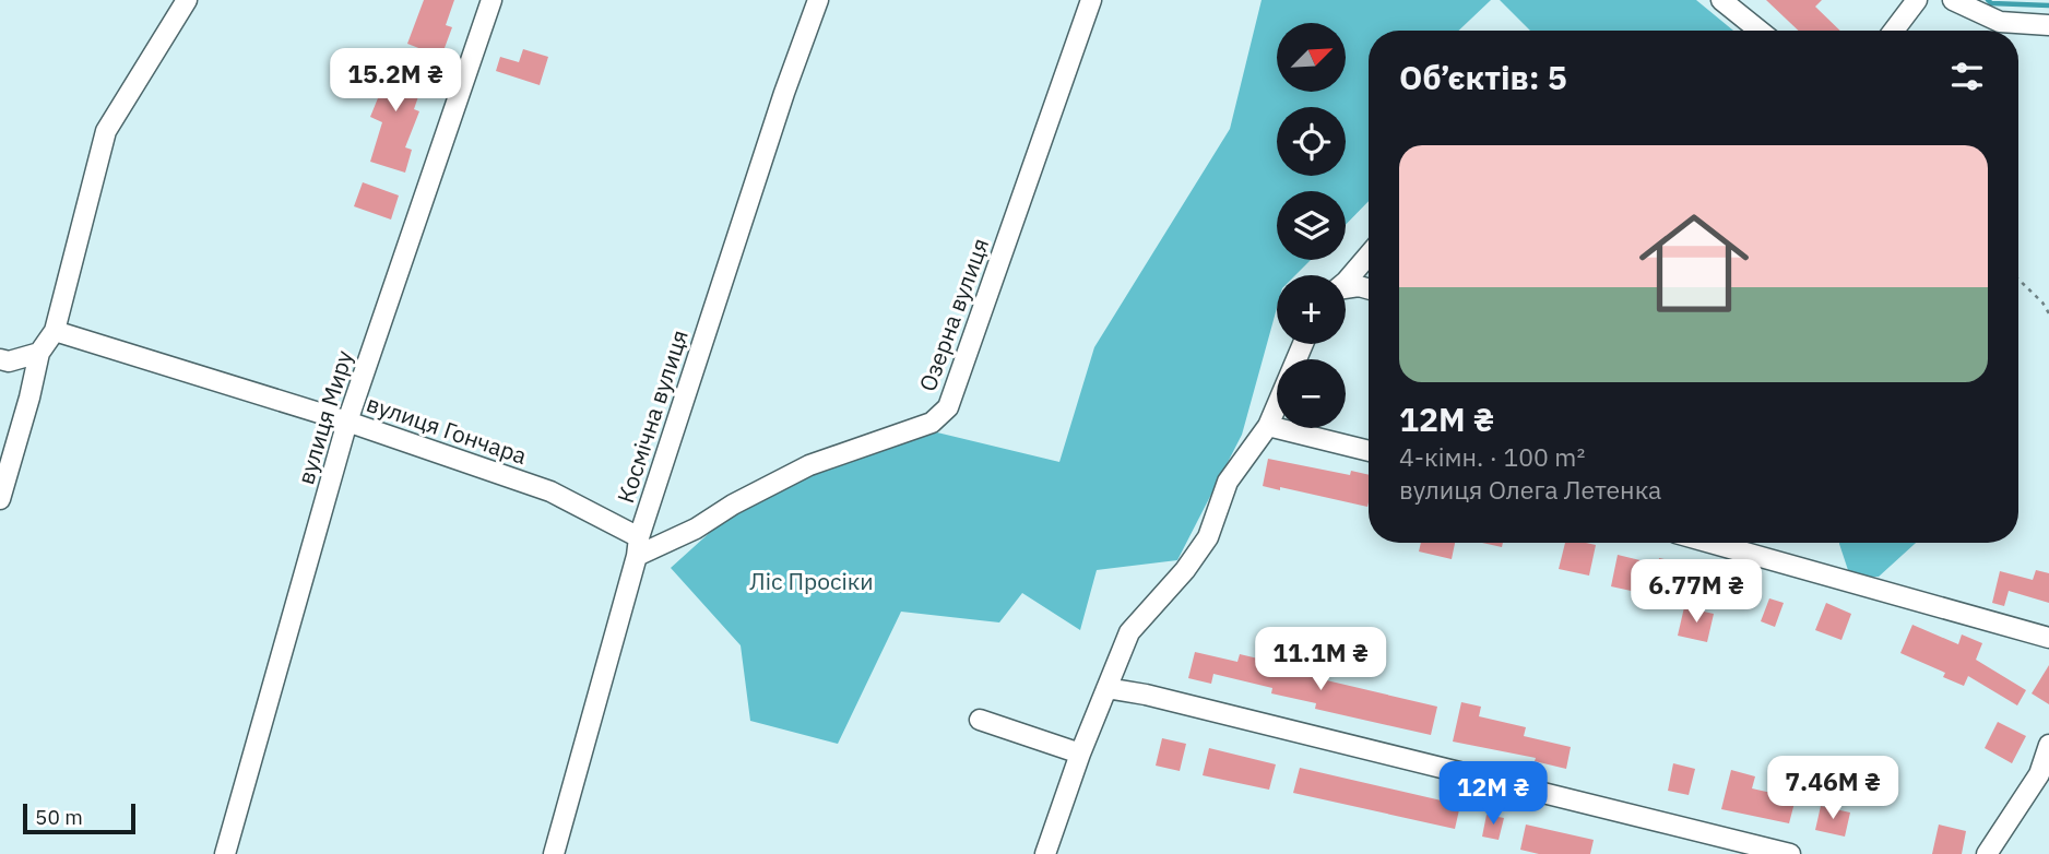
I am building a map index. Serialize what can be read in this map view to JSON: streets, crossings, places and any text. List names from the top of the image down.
{
  "streets": {
    "street": [
      "Озерна вулиця",
      "Космічна вулиця",
      "вулиця Миру",
      "вулиця Гончара"
    ]
  },
  "crossings": [
    ["Озерна вулиця", "Космічна вулиця"],
    ["Озерна вулиця", "вулиця Гончара"],
    ["Космічна вулиця", "вулиця Гончара"],
    ["вулиця Миру", "вулиця Гончара"]
  ],
  "parks": ["Ліс Просіки"],
  "scale_bar": "50 m",
  "north": "top right",
  "page": {
    "map_buttons": ["+", "−"],
    "heading": "Об’єктів: 5",
    "price": [
      "15.2M ₴",
      "6.77M ₴",
      "11.1M ₴",
      "7.46M ₴",
      "12M ₴"
    ],
    "list": [
      {
        "name": "12M ₴",
        "note": "4-кімн. · 100 m² · вулиця Олега Летенка"
      }
    ],
    "scale": "50 m"
  }
}
